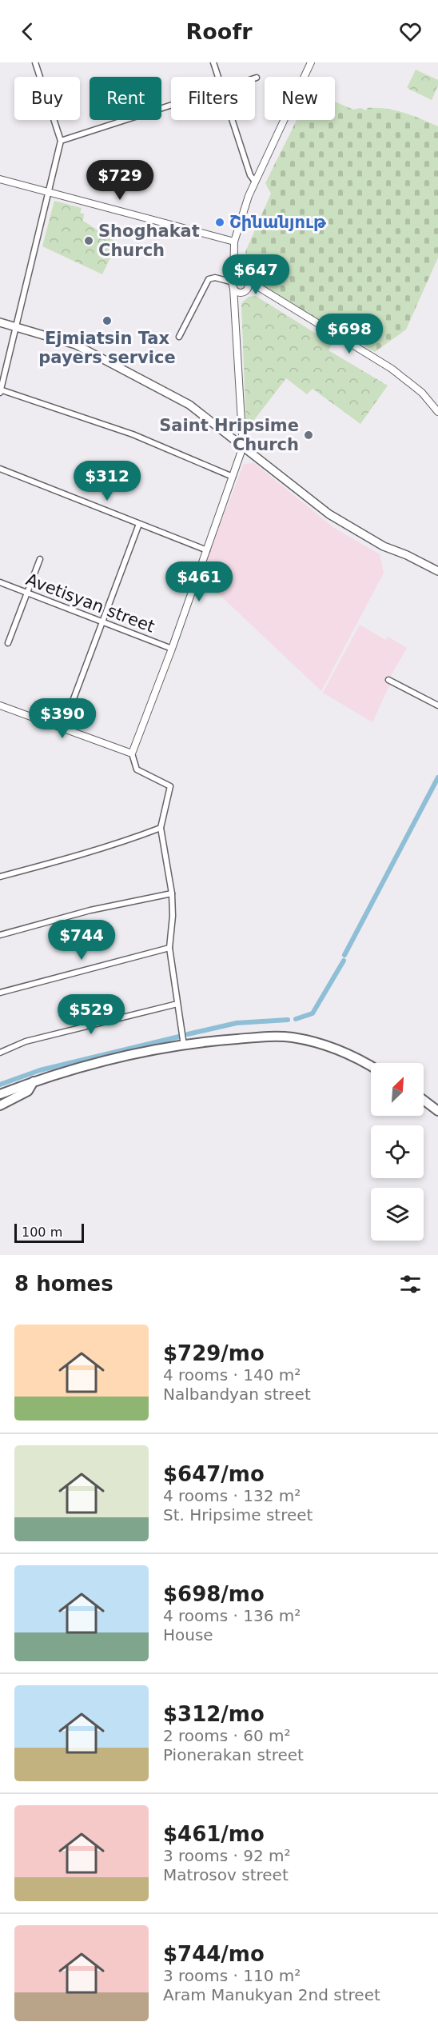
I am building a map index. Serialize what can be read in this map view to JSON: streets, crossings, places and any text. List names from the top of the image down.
{
  "streets": {
    "street": ["Avetisyan street"]
  },
  "places": [
    "Շինանյութ",
    "Shoghakat Church",
    "Ejmiatsin Tax payers service",
    "Saint Hripsime Church"
  ],
  "scale_bar": "100 m",
  "north": "top right",
  "page": {
    "header": "Roofr",
    "chip": [
      "Buy",
      "Rent",
      "Filters",
      "New"
    ],
    "price": [
      "$729",
      "$647",
      "$698",
      "$312",
      "$461",
      "$390",
      "$744",
      "$529"
    ],
    "scale": "100 m",
    "heading": "8 homes",
    "list": [
      {
        "name": "$729/mo",
        "note": "4 rooms · 140 m² · Nalbandyan street"
      },
      {
        "name": "$647/mo",
        "note": "4 rooms · 132 m² · St. Hripsime street"
      },
      {
        "name": "$698/mo",
        "note": "4 rooms · 136 m² · House"
      },
      {
        "name": "$312/mo",
        "note": "2 rooms · 60 m² · Pionerakan street"
      },
      {
        "name": "$461/mo",
        "note": "3 rooms · 92 m² · Matrosov street"
      },
      {
        "name": "$744/mo",
        "note": "3 rooms · 110 m² · Aram Manukyan 2nd street"
      }
    ]
  }
}
